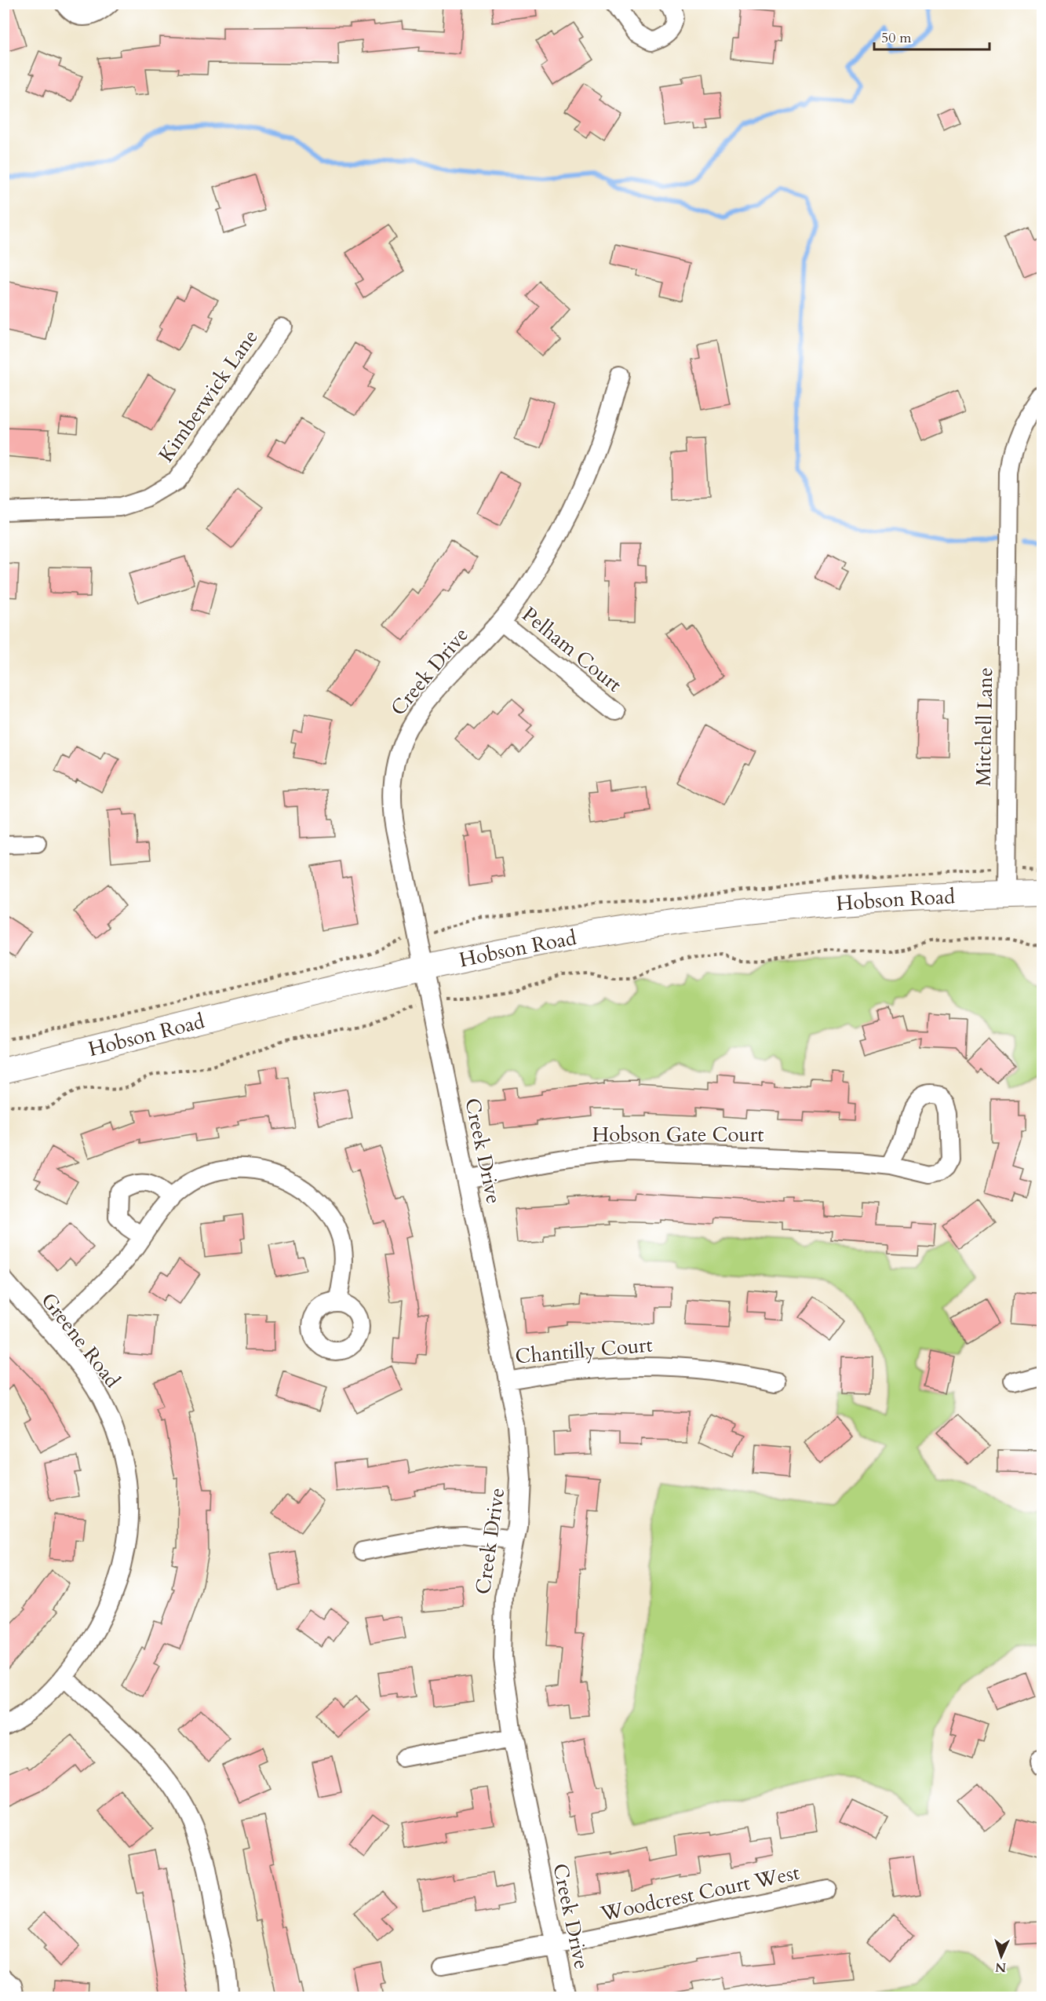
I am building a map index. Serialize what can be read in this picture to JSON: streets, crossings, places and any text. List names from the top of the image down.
{
  "streets": {
    "main road": ["Hobson Road"],
    "street": [
      "Kimberwick Lane",
      "Pelham Court",
      "Creek Drive",
      "Mitchell Lane",
      "Hobson Gate Court",
      "Greene Road",
      "Chantilly Court",
      "Woodcrest Court West"
    ]
  },
  "crossings": [
    ["Pelham Court", "Creek Drive"],
    ["Creek Drive", "Hobson Road"],
    ["Creek Drive", "Hobson Gate Court"],
    ["Creek Drive", "Chantilly Court"],
    ["Creek Drive", "Woodcrest Court West"],
    ["Mitchell Lane", "Hobson Road"]
  ],
  "scale_bar": "50 m",
  "north": "bottom"
}
